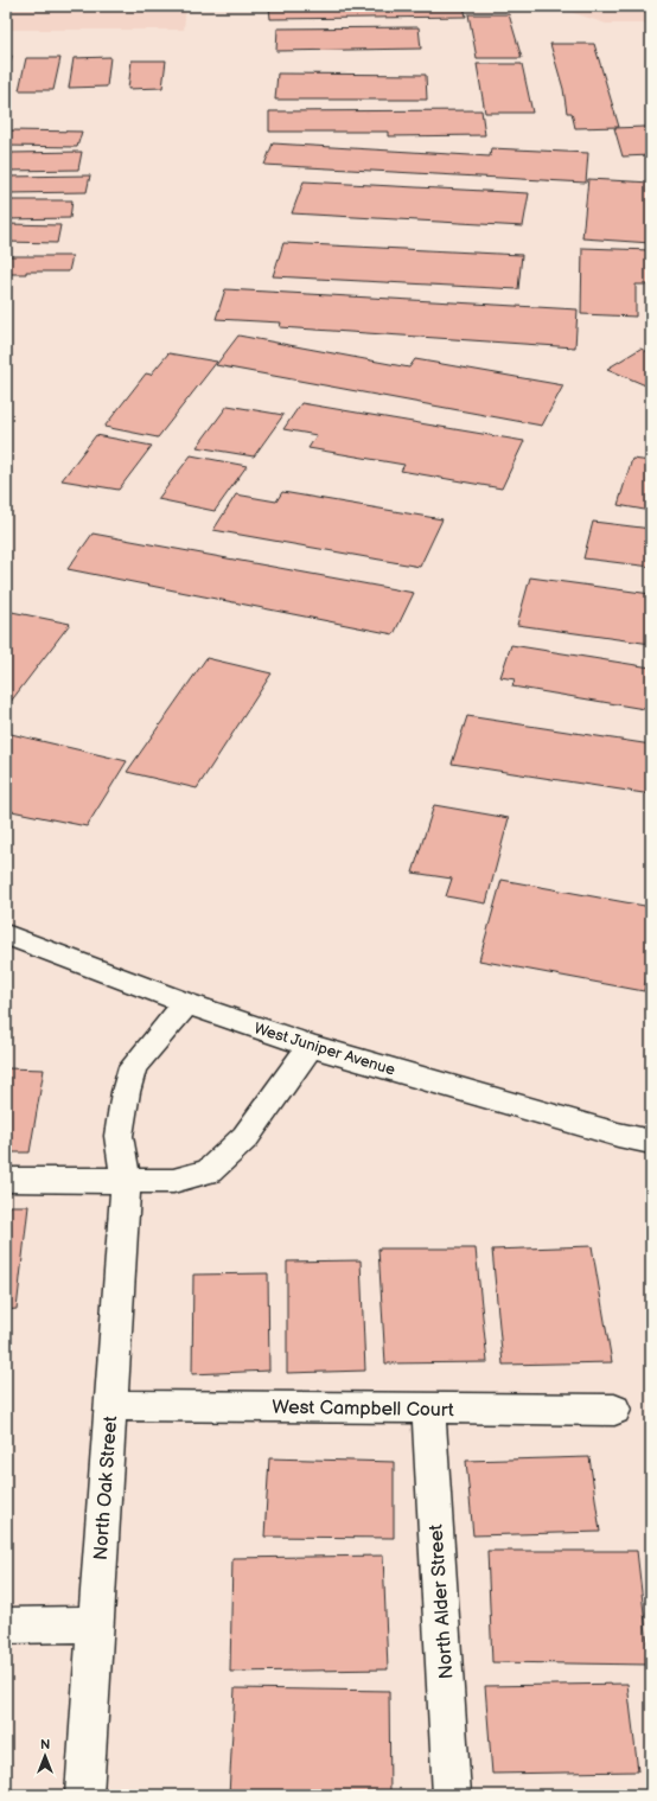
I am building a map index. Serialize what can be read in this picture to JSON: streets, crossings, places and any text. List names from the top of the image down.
{
  "streets": {
    "street": [
      "West Juniper Avenue",
      "West Campbell Court",
      "North Oak Street",
      "North Alder Street"
    ]
  },
  "crossings": [
    ["West Juniper Avenue", "North Oak Street"],
    ["West Campbell Court", "North Oak Street"],
    ["West Campbell Court", "North Alder Street"]
  ],
  "north": "top"
}
